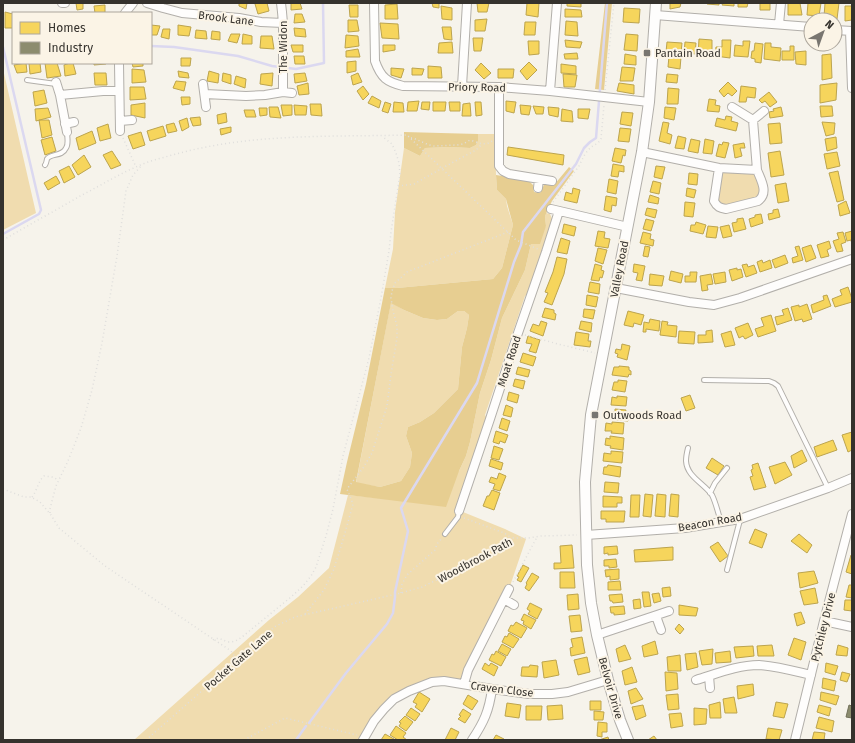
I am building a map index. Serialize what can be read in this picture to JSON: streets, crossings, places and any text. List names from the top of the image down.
{
  "streets": {
    "street": [
      "Brook Lane",
      "The Widon",
      "Priory Road",
      "Valley Road",
      "Moat Road",
      "Beacon Road",
      "Pytchley Drive",
      "Belvoir Drive",
      "Craven Close"
    ],
    "path": ["Woodbrook Path", "Pocket Gate Lane"]
  },
  "crossings": [
    ["Brook Lane", "The Widon"],
    ["Priory Road", "Valley Road"],
    ["Valley Road", "Beacon Road"],
    ["Valley Road", "Woodbrook Path"],
    ["Valley Road", "Belvoir Drive"],
    ["Beacon Road", "Woodbrook Path"],
    ["Beacon Road", "Belvoir Drive"],
    ["Woodbrook Path", "Pocket Gate Lane"],
    ["Woodbrook Path", "Belvoir Drive"],
    ["Belvoir Drive", "Craven Close"]
  ],
  "places": {
    "transit": ["Pantain Road", "Outwoods Road"]
  },
  "legend": ["Homes", "Industry"],
  "north": "top right"
}
